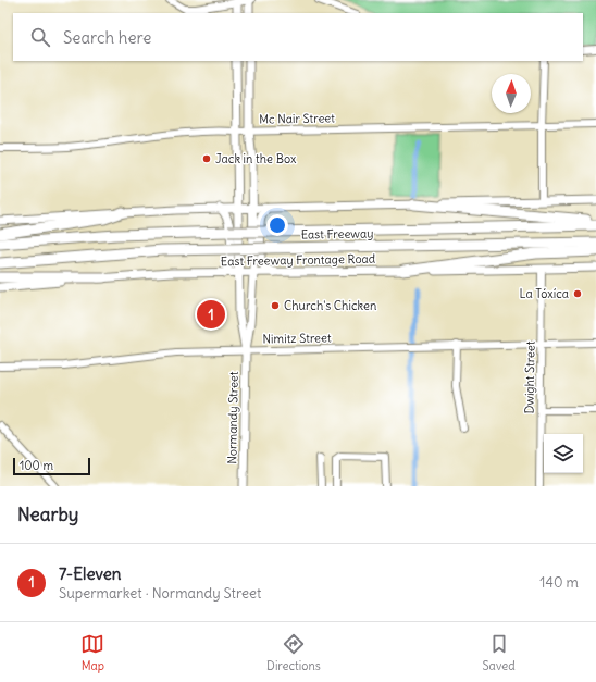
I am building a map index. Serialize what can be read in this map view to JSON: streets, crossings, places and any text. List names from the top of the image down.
{
  "streets": {
    "highway": ["East Freeway"],
    "main road": ["East Freeway Frontage Road", "Normandy Street"],
    "street": ["Mc Nair Street", "Nimitz Street", "Dwight Street"]
  },
  "crossings": [
    ["Mc Nair Street", "Normandy Street"],
    ["East Freeway Frontage Road", "Dwight Street"],
    ["East Freeway Frontage Road", "Normandy Street"],
    ["Nimitz Street", "Dwight Street"],
    ["Nimitz Street", "Normandy Street"]
  ],
  "places": ["Jack in the Box", "La Tóxíca", "Church's Chicken"],
  "scale_bar": "100 m",
  "north": "top",
  "page": {
    "search": "Search here",
    "pins": "1",
    "scale": "100 m",
    "heading": "Nearby",
    "list": [
      {
        "mark": "1",
        "name": "7-Eleven",
        "note": "Supermarket · Normandy Street",
        "value": "140 m"
      }
    ],
    "nav": ["Map", "Directions", "Saved"]
  }
}
